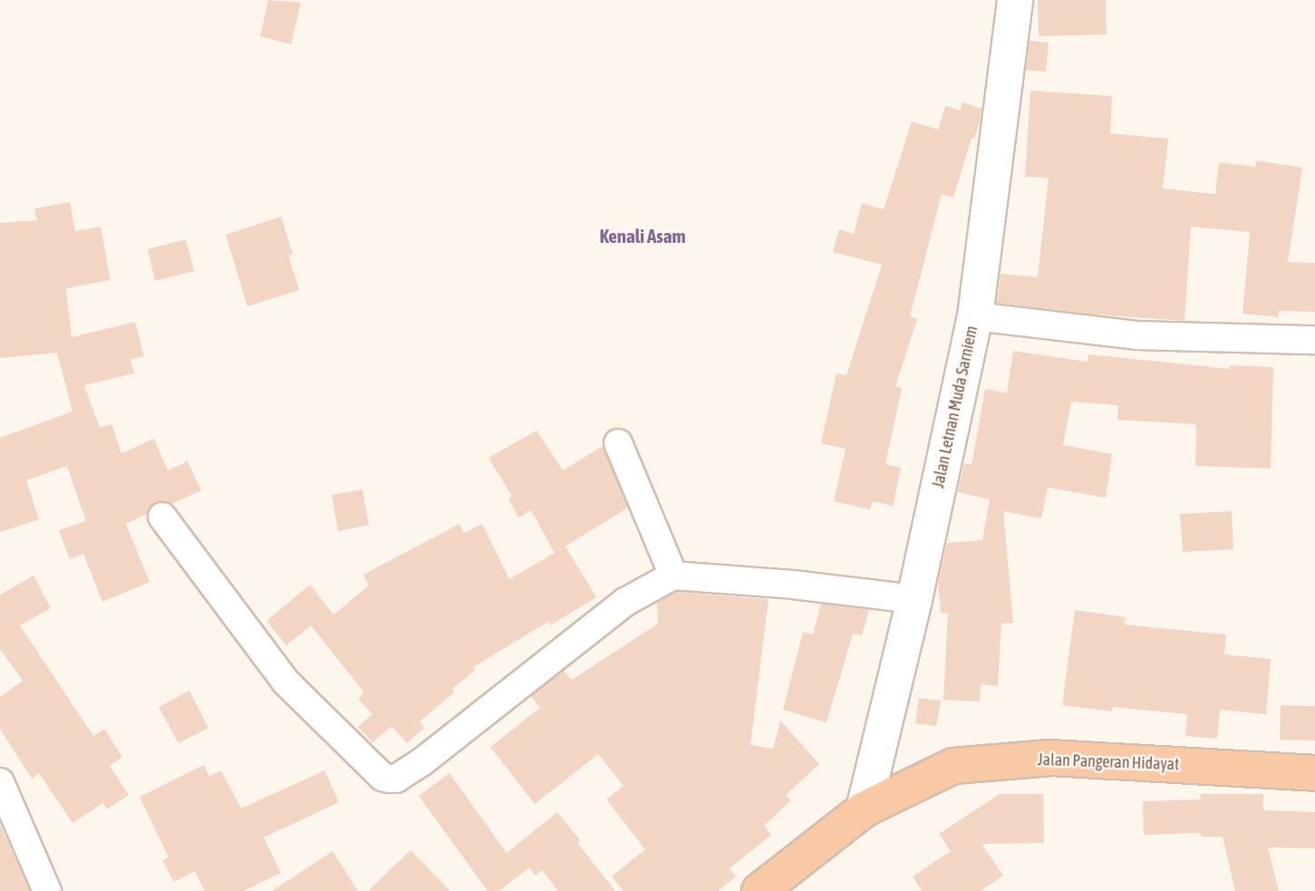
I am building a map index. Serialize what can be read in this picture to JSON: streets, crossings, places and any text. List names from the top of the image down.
{
  "streets": {
    "highway": ["Jalan Pangeran Hidayat"],
    "main road": ["Jalan Letnan Muda Sarniem"]
  },
  "crossings": [
    ["Jalan Letnan Muda Sarniem", "Jalan Pangeran Hidayat"]
  ],
  "districts": ["Kenali Asam"]
}
